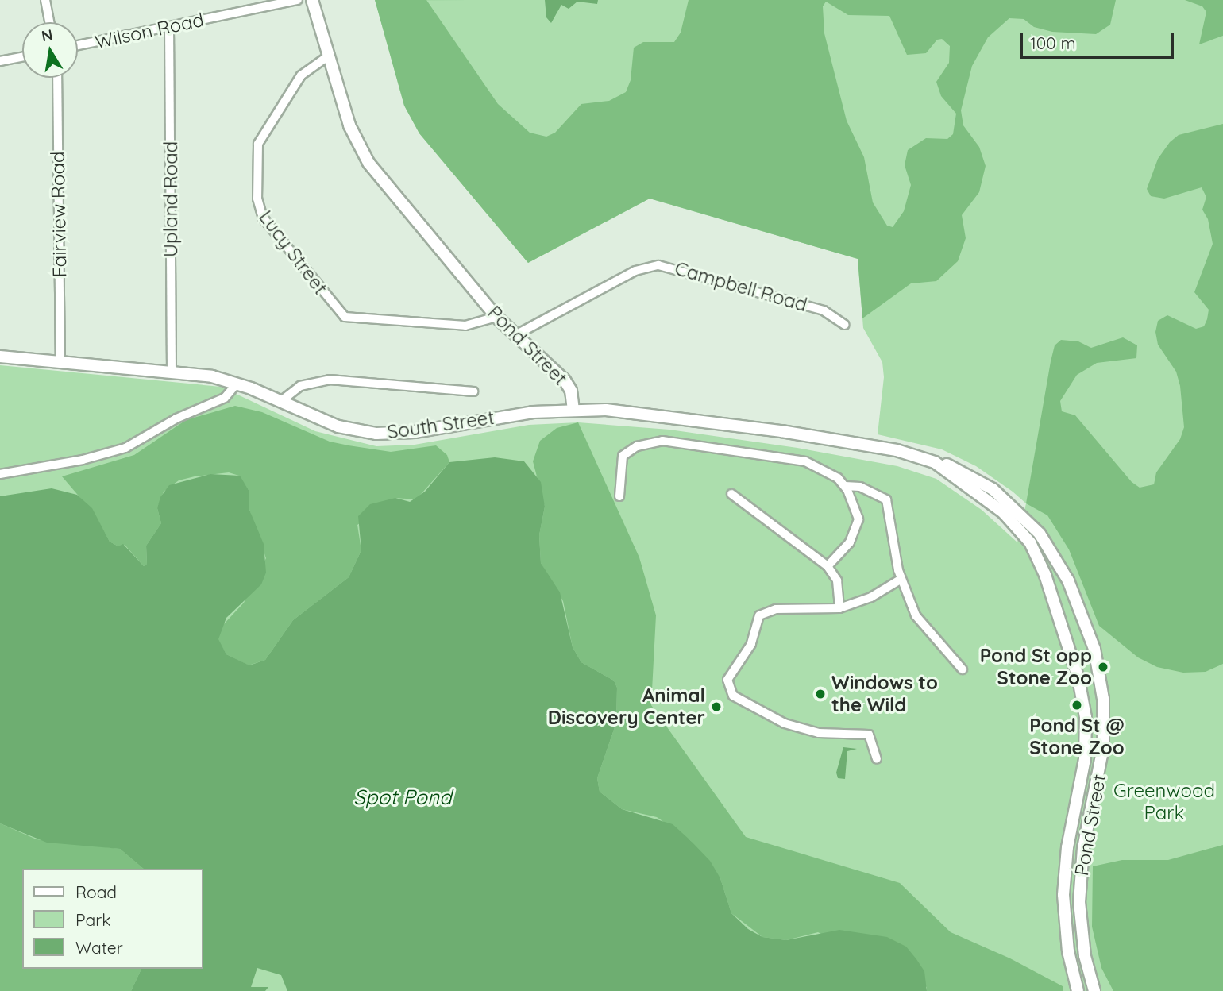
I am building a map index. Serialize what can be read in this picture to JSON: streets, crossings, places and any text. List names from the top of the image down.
{
  "streets": {
    "main road": ["Pond Street", "South Street"],
    "street": [
      "Wilson Road",
      "Upland Road",
      "Fairview Road",
      "Lucy Street",
      "Campbell Road"
    ]
  },
  "crossings": [
    ["Wilson Road", "Upland Road"],
    ["Upland Road", "South Street"],
    ["Fairview Road", "South Street"],
    ["Lucy Street", "Pond Street"],
    ["Campbell Road", "Pond Street"],
    ["Pond Street", "South Street"]
  ],
  "water": ["Spot Pond"],
  "parks": ["Greenwood Park"],
  "places": [
    "Pond St opp Stone Zoo",
    "Windows to the Wild",
    "Pond St @ Stone Zoo",
    "Animal Discovery Center"
  ],
  "legend": ["Road", "Park", "Water"],
  "scale_bar": "100 m",
  "north": "top"
}
